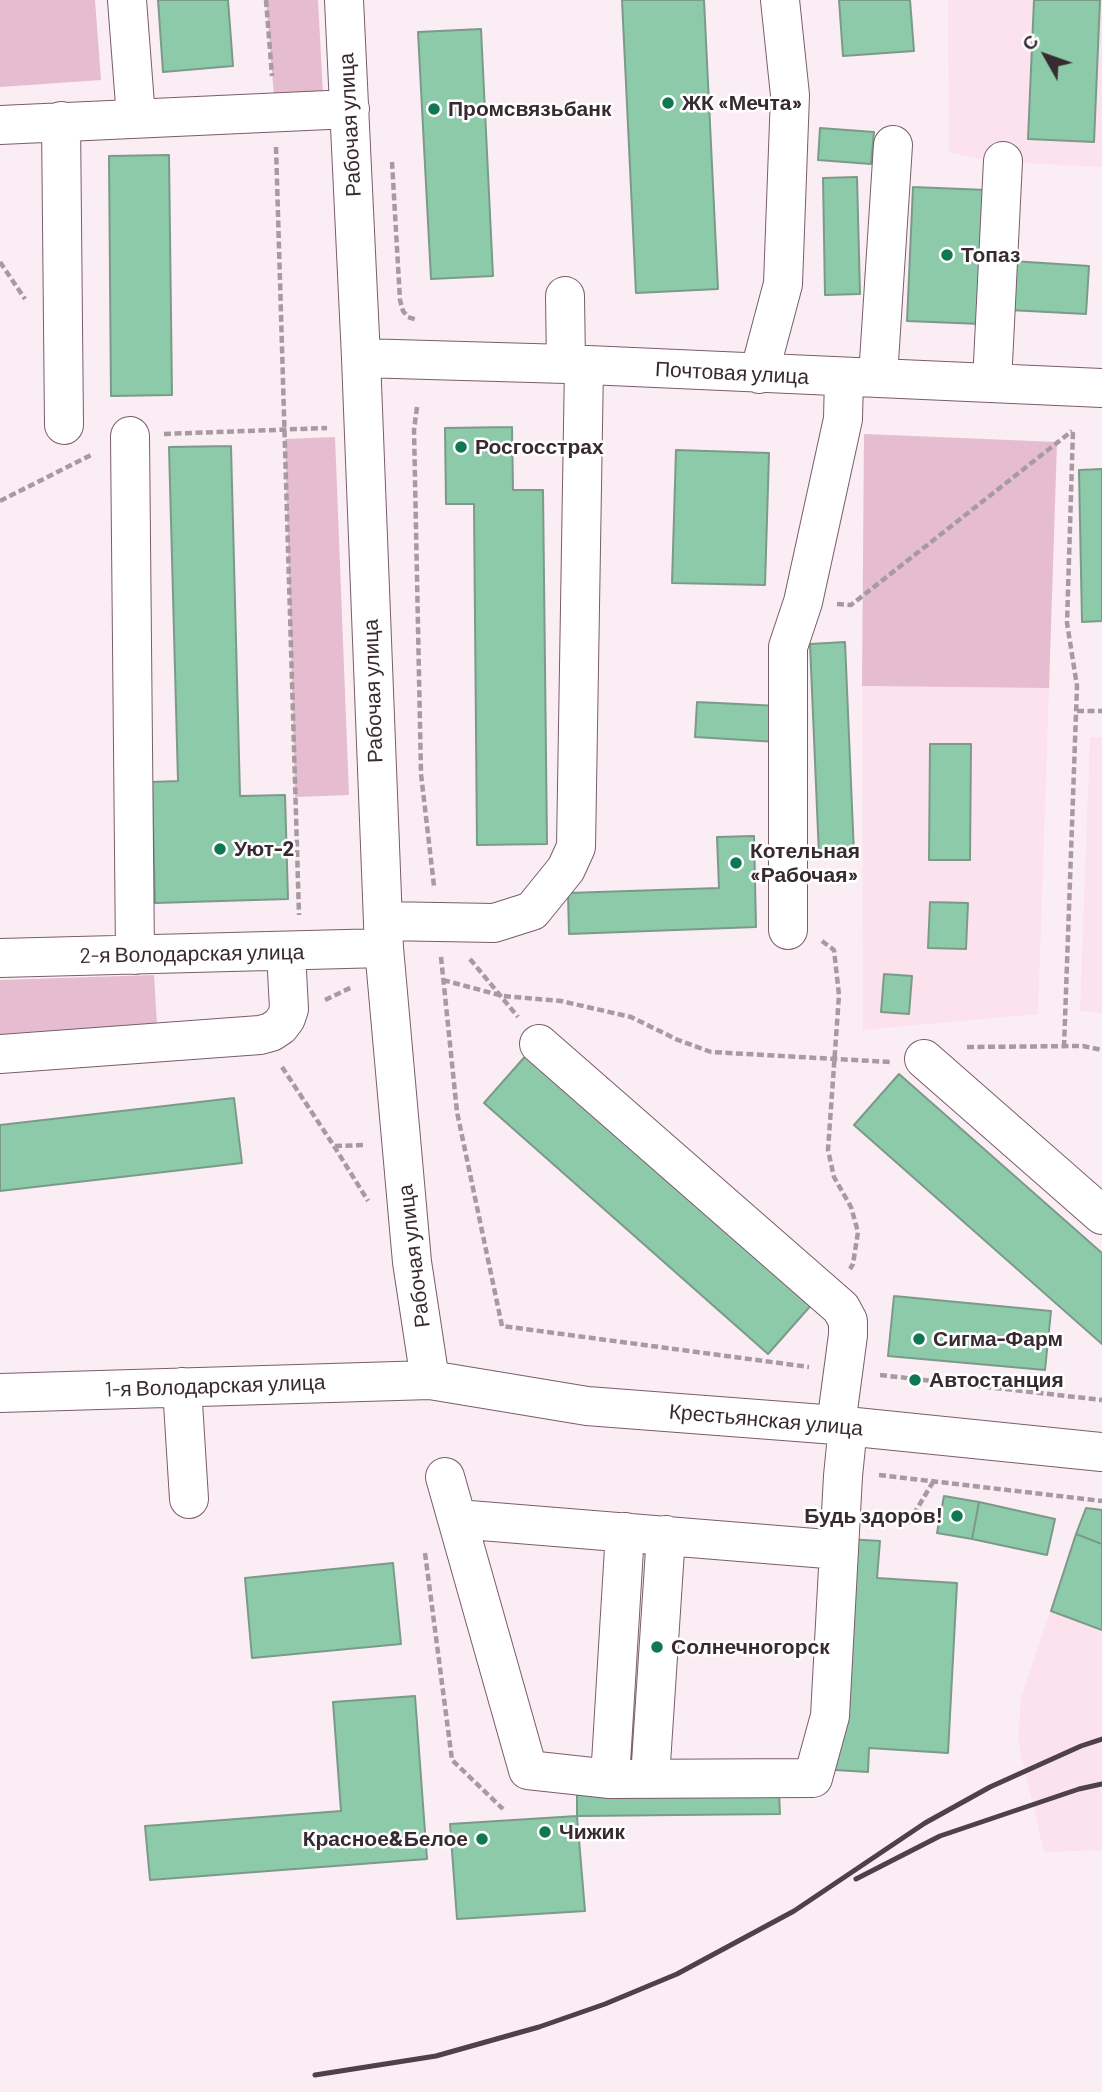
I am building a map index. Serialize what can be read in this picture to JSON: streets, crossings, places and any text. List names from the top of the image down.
{
  "streets": {
    "street": [
      "Рабочая улица",
      "Почтовая улица",
      "2-я Володарская улица",
      "1-я Володарская улица",
      "Крестьянская улица"
    ]
  },
  "crossings": [
    ["Рабочая улица", "Почтовая улица"],
    ["Рабочая улица", "2-я Володарская улица"],
    ["Рабочая улица", "1-я Володарская улица"],
    ["Рабочая улица", "Крестьянская улица"],
    ["Почтовая улица", "2-я Володарская улица"],
    ["1-я Володарская улица", "Крестьянская улица"]
  ],
  "places": [
    "ЖК «Мечта»",
    "Промсвязьбанк",
    "Топаз",
    "Росгосстрах",
    "Уют-2",
    "Котельная «Рабочая»",
    "Сигма-Фарм",
    "Автостанция",
    "Будь здоров!",
    "Солнечногорск",
    "Чижик",
    "Красное&Белое"
  ],
  "north": "top left"
}
